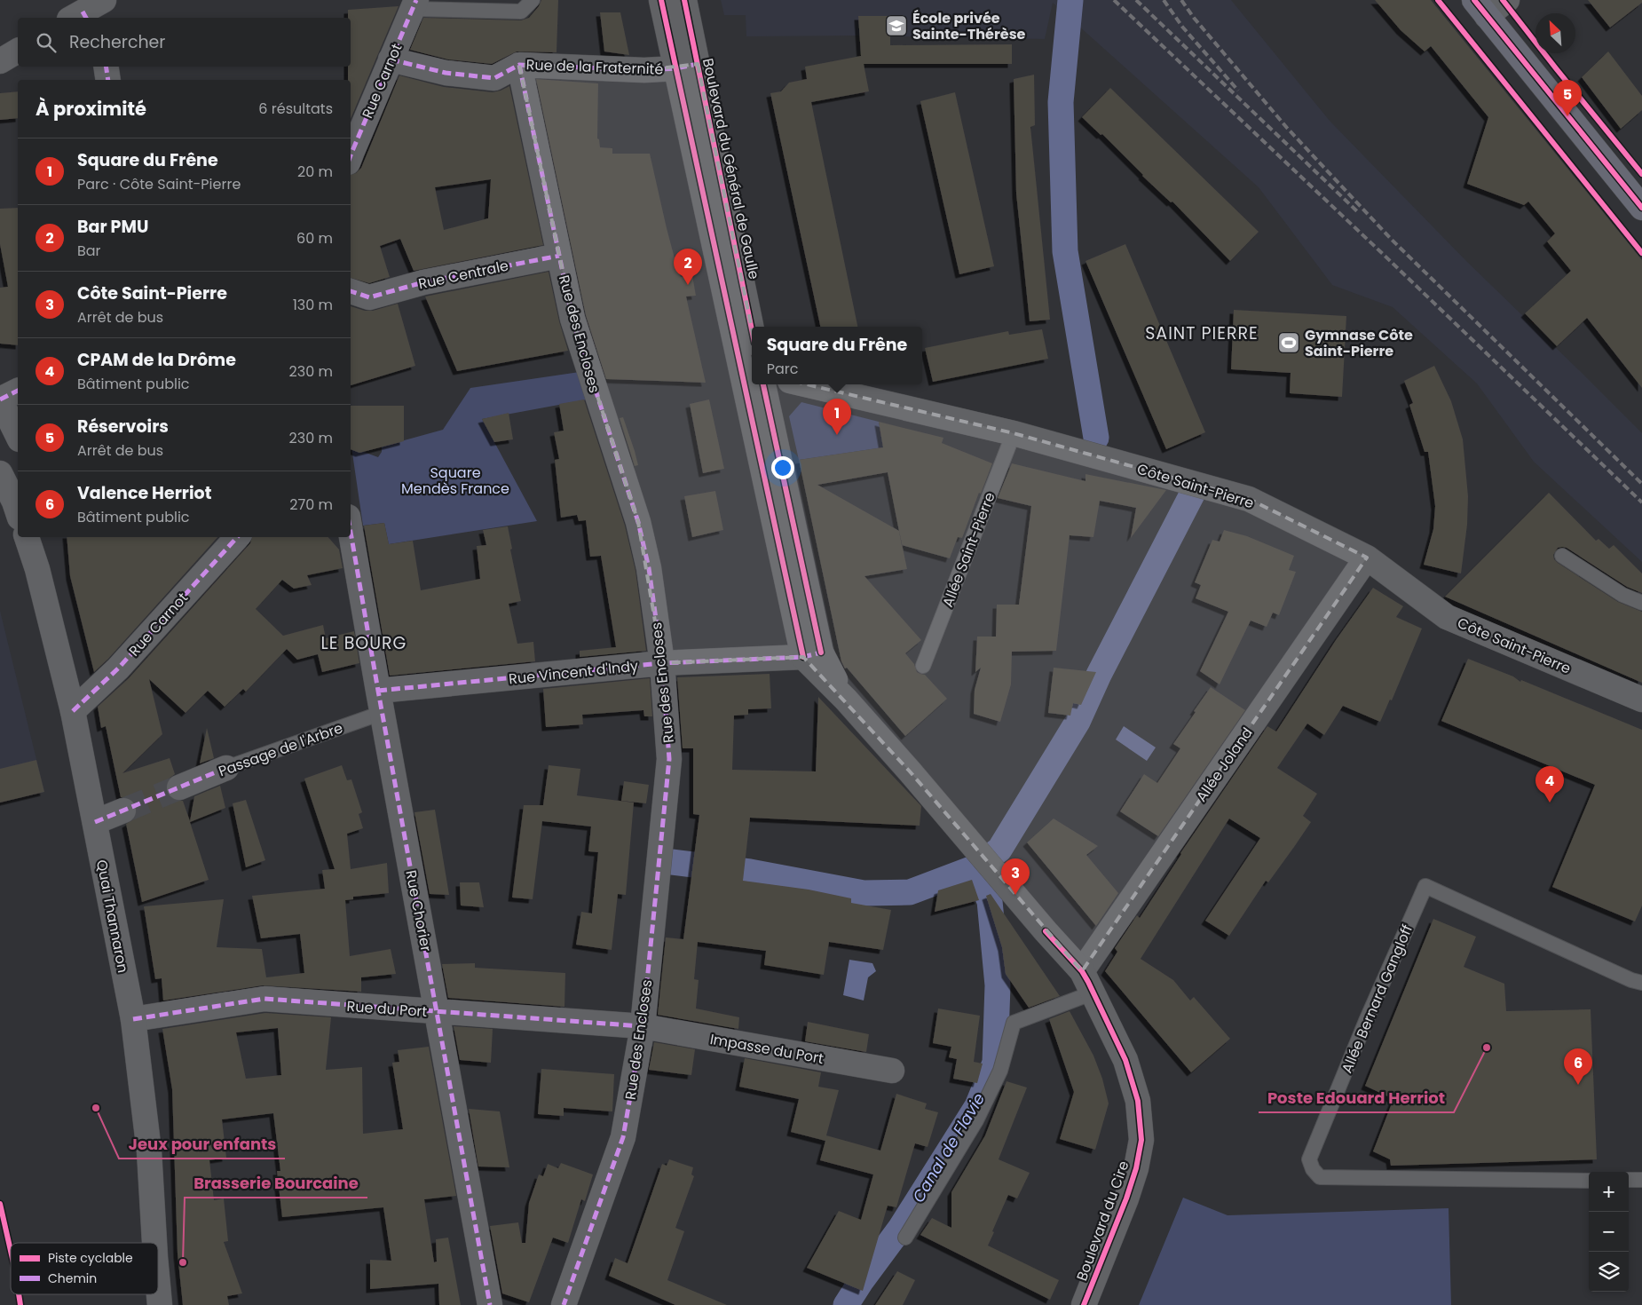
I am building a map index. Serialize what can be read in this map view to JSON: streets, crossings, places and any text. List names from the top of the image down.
{
  "streets": {
    "street": [
      "Rue de la Fraternité",
      "Rue Carnot",
      "Boulevard du Général de Gaulle",
      "Rue Centrale",
      "Rue des Encloses",
      "Côte Saint-Pierre",
      "Rue Vincent d'Indy",
      "Passage de l'Arbre",
      "Allée Joland",
      "Rue Chorier",
      "Quai Thannaron",
      "Rue du Port",
      "Impasse du Port",
      "Boulevard du Cire"
    ],
    "lane": ["Allée Saint-Pierre", "Allée Bernard Gangloff"]
  },
  "crossings": [
    ["Rue de la Fraternité", "Rue Carnot"],
    ["Rue de la Fraternité", "Boulevard du Général de Gaulle"],
    ["Rue de la Fraternité", "Rue des Encloses"],
    ["Rue Carnot", "Quai Thannaron"],
    ["Boulevard du Général de Gaulle", "Rue Vincent d'Indy"],
    ["Boulevard du Général de Gaulle", "Boulevard du Cire"],
    ["Rue Centrale", "Rue des Encloses"],
    ["Rue des Encloses", "Rue Vincent d'Indy"],
    ["Rue des Encloses", "Rue du Port"],
    ["Rue des Encloses", "Impasse du Port"],
    ["Côte Saint-Pierre", "Allée Saint-Pierre"],
    ["Côte Saint-Pierre", "Allée Joland"],
    ["Rue Vincent d'Indy", "Passage de l'Arbre"],
    ["Rue Vincent d'Indy", "Rue Chorier"],
    ["Passage de l'Arbre", "Rue Chorier"],
    ["Allée Joland", "Boulevard du Cire"],
    ["Rue Chorier", "Rue du Port"],
    ["Quai Thannaron", "Rue du Port"],
    ["Rue du Port", "Impasse du Port"]
  ],
  "districts": ["SAINT PIERRE", "LE BOURG"],
  "water": ["Canal de Flavie"],
  "parks": ["Square Mendès France"],
  "places": {
    "school or university": ["École privée Sainte-Thérèse"],
    "sports": ["Gymnase Côte Saint-Pierre"],
    "other": ["Poste Edouard Herriot", "Jeux pour enfants", "Brasserie Bourcaine"]
  },
  "legend": ["Piste cyclable", "Chemin"],
  "north": "top left",
  "page": {
    "search": "Rechercher",
    "pins": [
      "5",
      "2",
      "1",
      "4",
      "3",
      "6"
    ],
    "heading": ["À proximité", "6 résultats"],
    "list": [
      {
        "mark": "1",
        "name": "Square du Frêne",
        "note": "Parc · Côte Saint-Pierre",
        "value": "20 m"
      },
      {
        "mark": "2",
        "name": "Bar PMU",
        "note": "Bar",
        "value": "60 m"
      },
      {
        "mark": "3",
        "name": "Côte Saint-Pierre",
        "note": "Arrêt de bus",
        "value": "130 m"
      },
      {
        "mark": "4",
        "name": "CPAM de la Drôme",
        "note": "Bâtiment public",
        "value": "230 m"
      },
      {
        "mark": "5",
        "name": "Réservoirs",
        "note": "Arrêt de bus",
        "value": "230 m"
      },
      {
        "mark": "6",
        "name": "Valence Herriot",
        "note": "Bâtiment public",
        "value": "270 m"
      }
    ],
    "popup": ["Square du Frêne", "Parc"],
    "map_buttons": ["+", "−"]
  }
}
